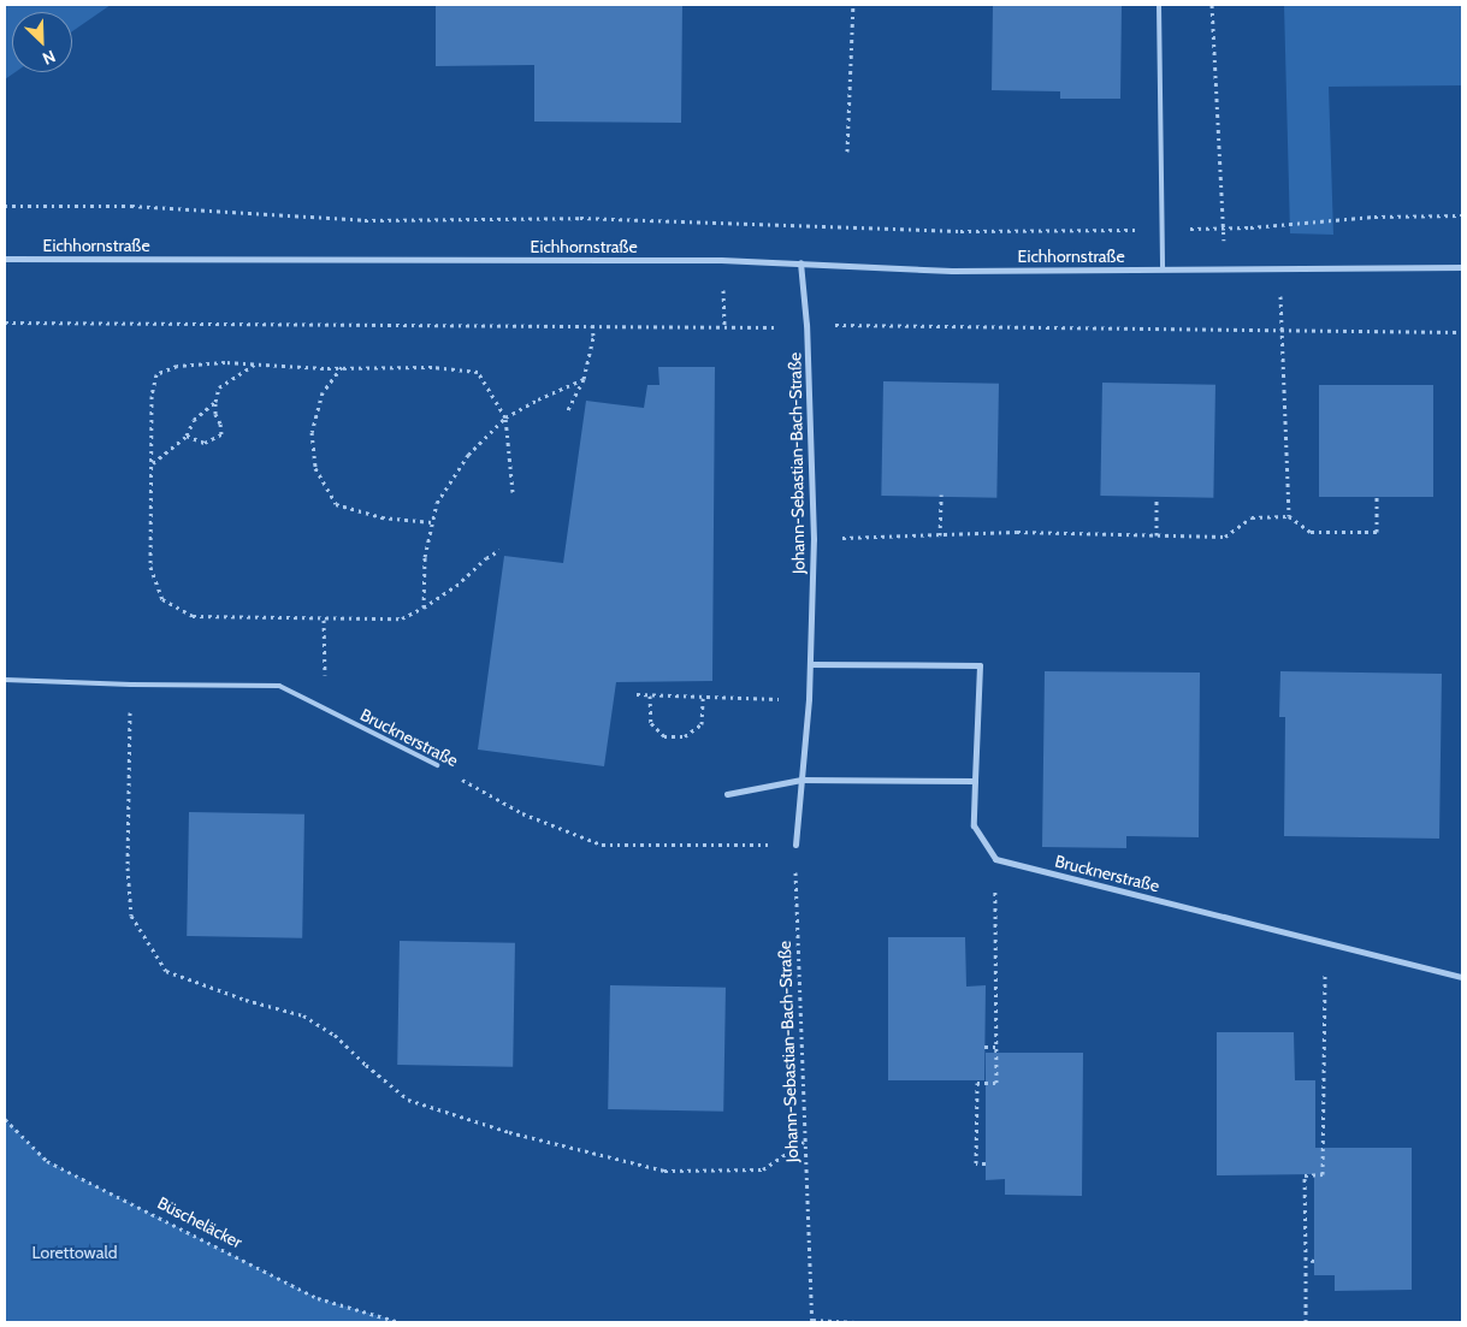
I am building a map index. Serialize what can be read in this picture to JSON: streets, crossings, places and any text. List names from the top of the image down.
{
  "streets": {
    "street": ["Eichhornstraße", "Johann-Sebastian-Bach-Straße", "Brucknerstraße"],
    "path": ["Büscheläcker"]
  },
  "crossings": [
    ["Eichhornstraße", "Johann-Sebastian-Bach-Straße"],
    ["Johann-Sebastian-Bach-Straße", "Brucknerstraße"]
  ],
  "parks": ["Lorettowald"],
  "north": "bottom right"
}
